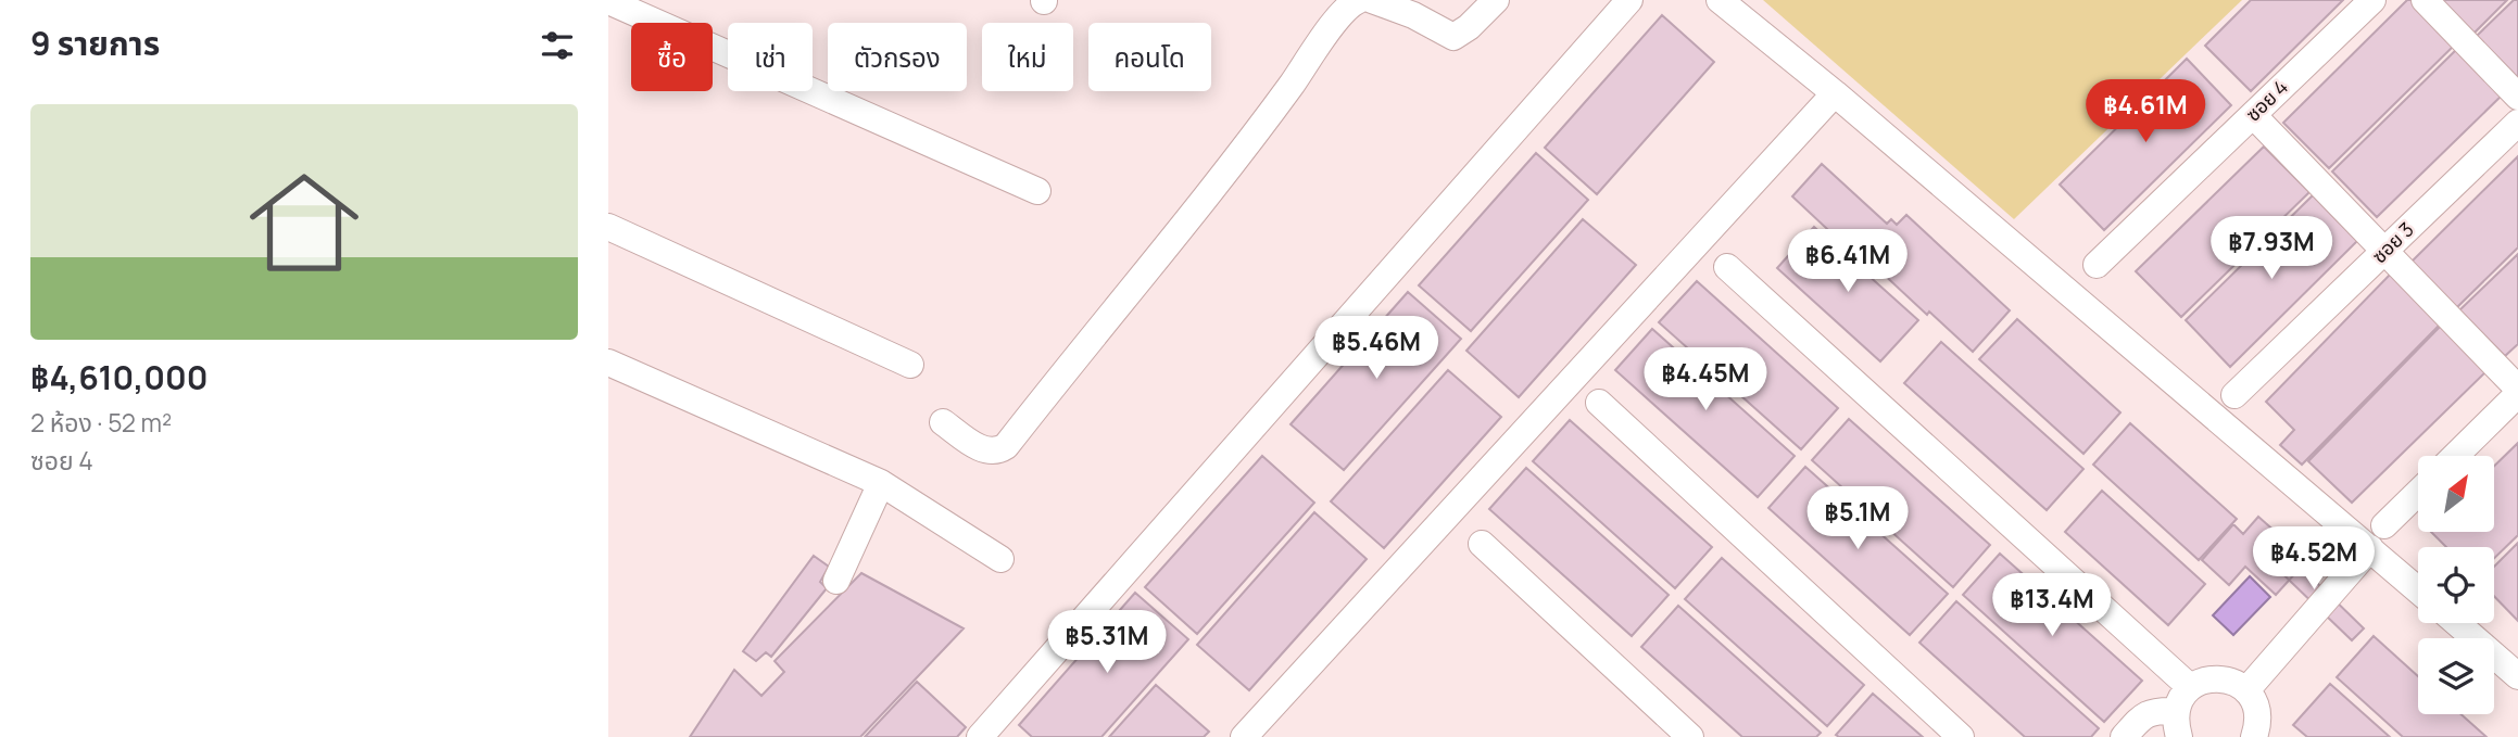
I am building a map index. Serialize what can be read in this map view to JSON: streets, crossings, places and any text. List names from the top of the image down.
{
  "streets": {
    "street": ["ซอย 4", "ซอย 3"]
  },
  "north": "top right",
  "page": {
    "heading": "9 รายการ",
    "chip": [
      "ซื้อ",
      "เช่า",
      "ตัวกรอง",
      "ใหม่",
      "คอนโด"
    ],
    "price": [
      "฿4.61M",
      "฿7.93M",
      "฿6.41M",
      "฿5.46M",
      "฿4.45M",
      "฿5.1M",
      "฿4.52M",
      "฿13.4M",
      "฿5.31M"
    ],
    "list": [
      {
        "name": "฿4,610,000",
        "note": "2 ห้อง · 52 m² · ซอย 4"
      }
    ]
  }
}
